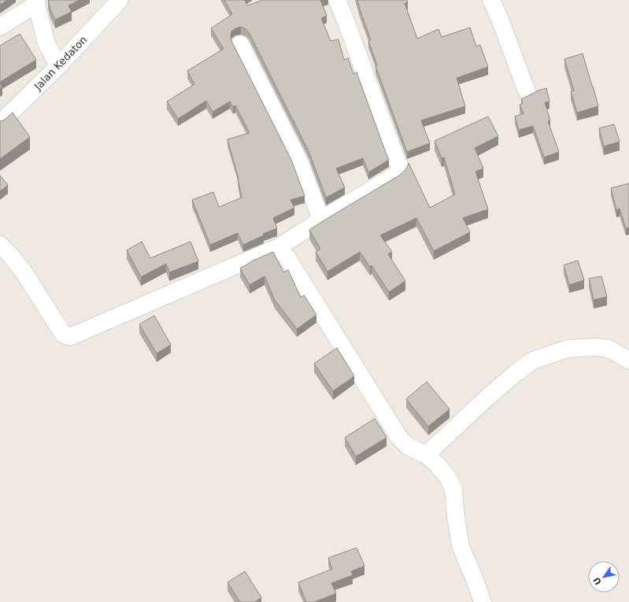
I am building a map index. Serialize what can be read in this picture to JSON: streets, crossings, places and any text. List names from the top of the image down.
{
  "streets": {
    "street": ["Jalan Kedaton"]
  },
  "north": "bottom left"
}
